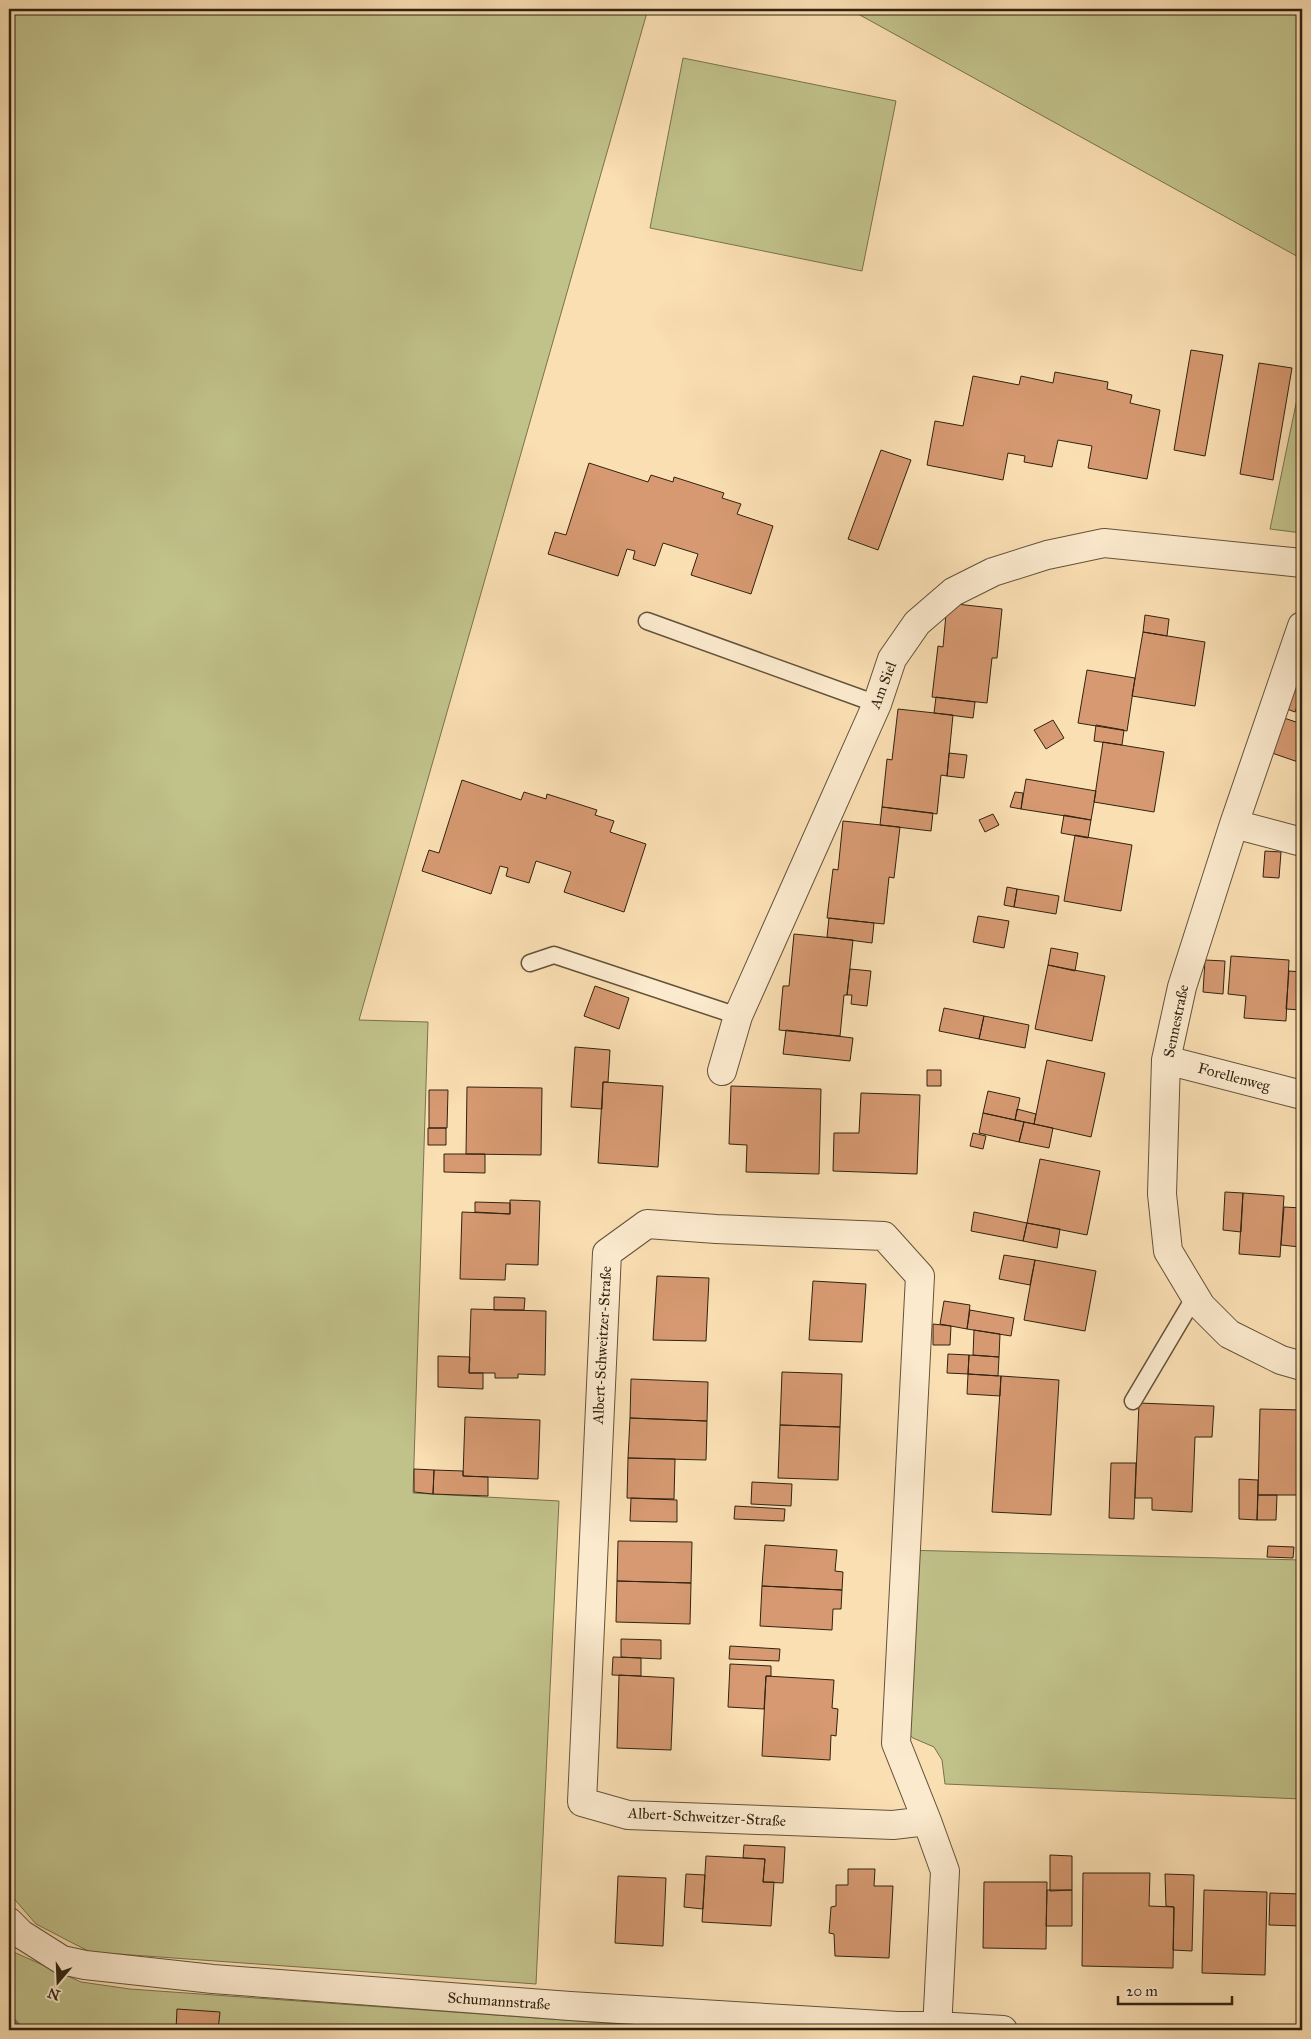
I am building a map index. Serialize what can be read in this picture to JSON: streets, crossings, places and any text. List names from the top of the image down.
{
  "streets": {
    "street": [
      "Am Siel",
      "Sennestraße",
      "Forellenweg",
      "Albert-Schweitzer-Straße",
      "Schumannstraße"
    ]
  },
  "crossings": [
    ["Sennestraße", "Forellenweg"],
    ["Albert-Schweitzer-Straße", "Schumannstraße"]
  ],
  "scale_bar": "20 m",
  "north": "bottom"
}
